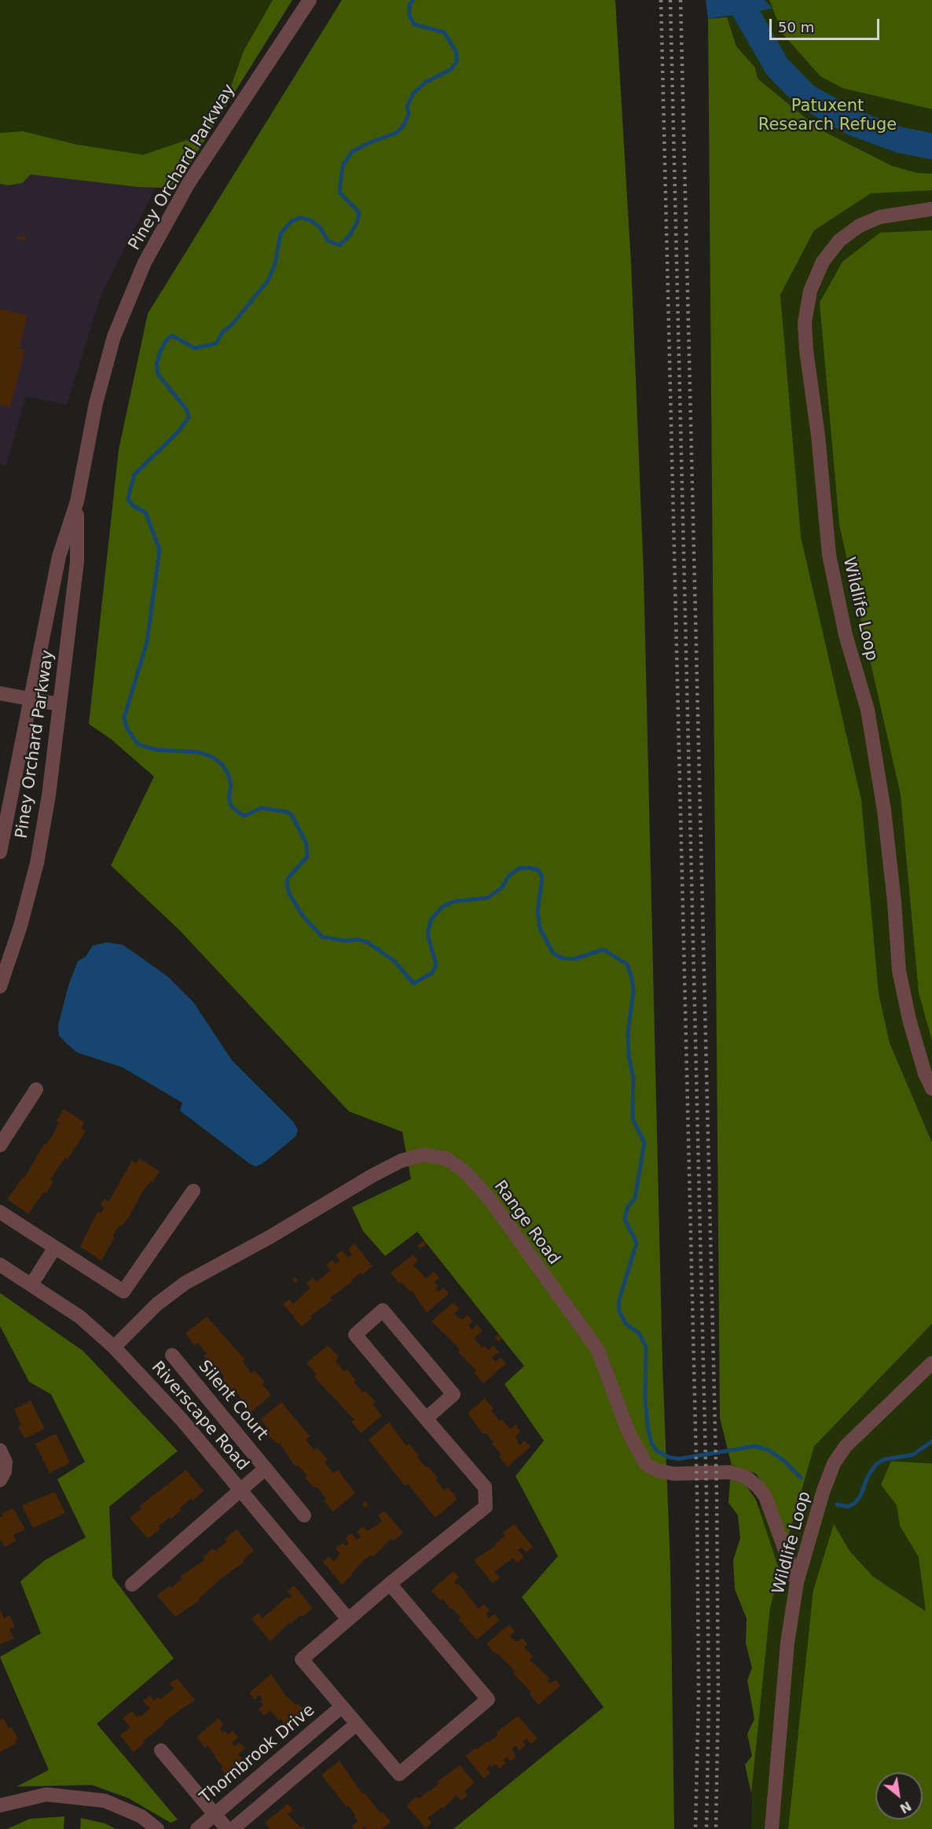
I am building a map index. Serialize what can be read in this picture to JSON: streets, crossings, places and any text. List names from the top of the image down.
{
  "streets": {
    "street": [
      "Piney Orchard Parkway",
      "Wildlife Loop",
      "Range Road",
      "Silent Court",
      "Riverscape Road",
      "Thornbrook Drive"
    ]
  },
  "crossings": [
    ["Wildlife Loop", "Range Road"],
    ["Range Road", "Riverscape Road"],
    ["Riverscape Road", "Thornbrook Drive"]
  ],
  "parks": ["Patuxent Research Refuge"],
  "scale_bar": "50 m",
  "north": "bottom right"
}
